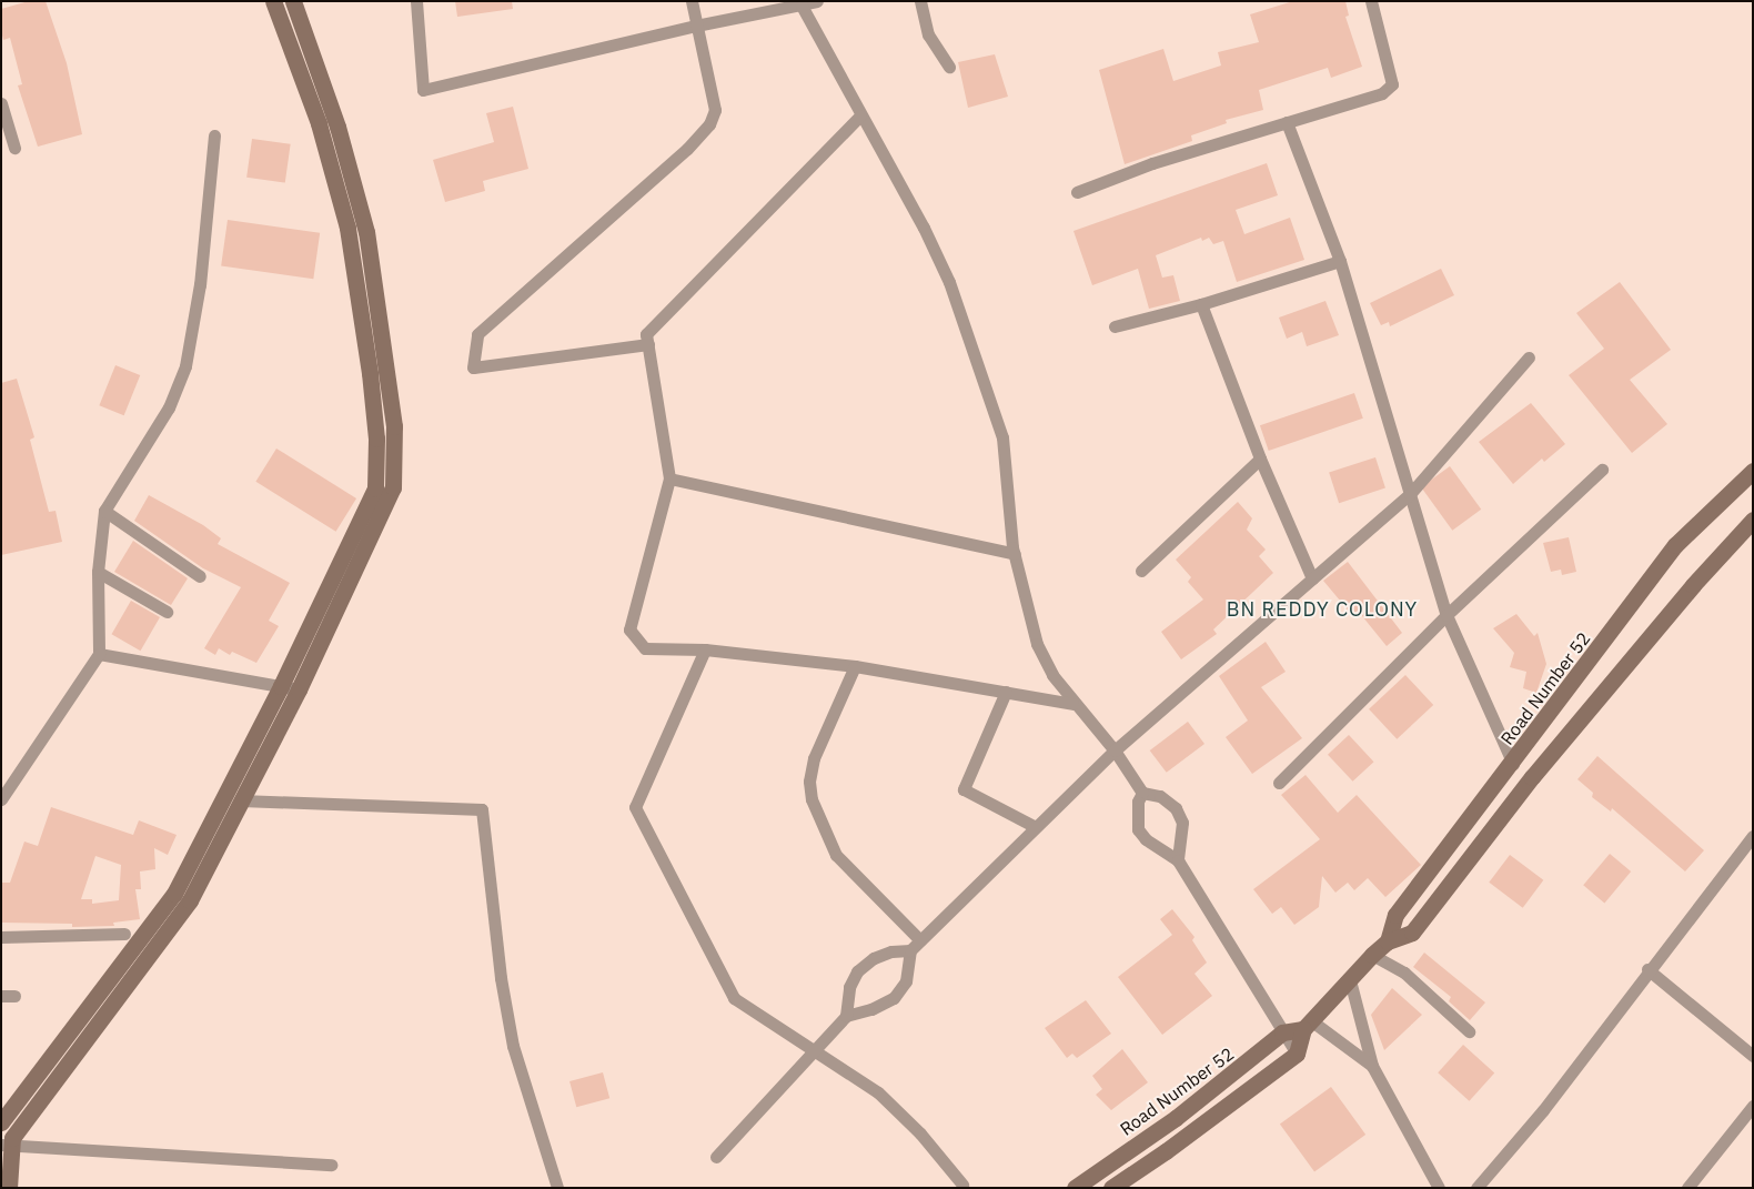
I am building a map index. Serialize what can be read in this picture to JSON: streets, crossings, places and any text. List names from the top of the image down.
{
  "streets": {
    "street": ["Road Number 52"]
  },
  "districts": ["BN REDDY COLONY"]
}
